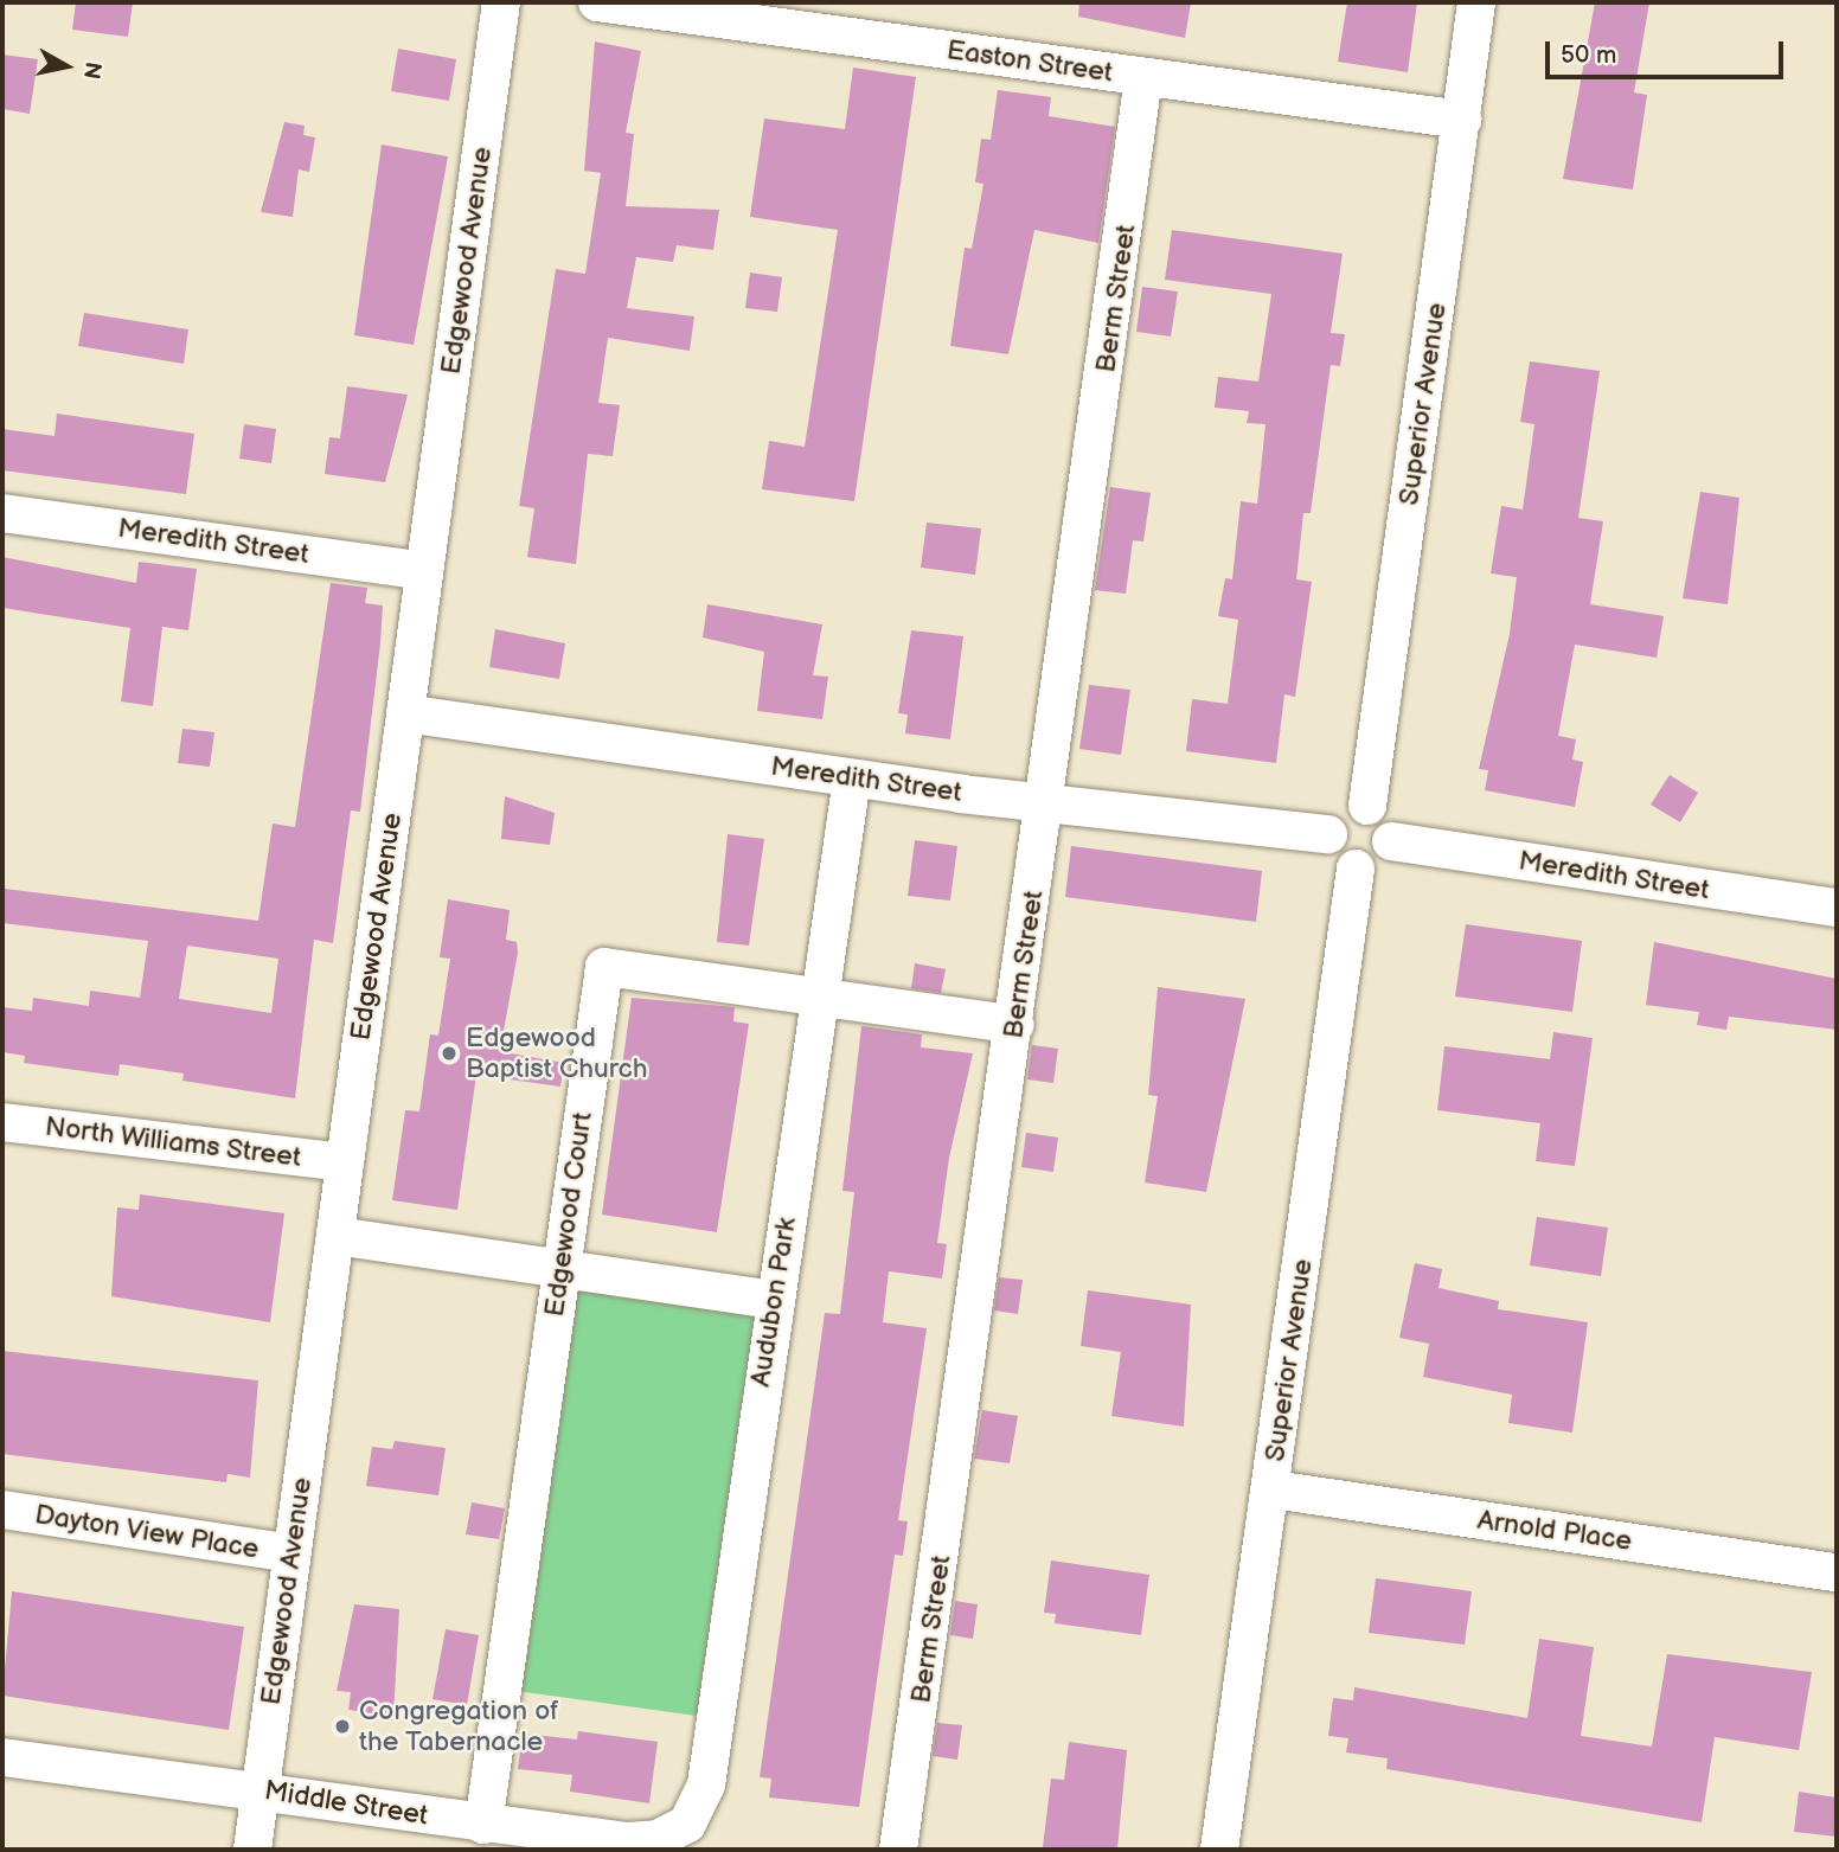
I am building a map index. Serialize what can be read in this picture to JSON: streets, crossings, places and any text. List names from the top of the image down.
{
  "streets": {
    "street": [
      "Easton Street",
      "Edgewood Avenue",
      "Berm Street",
      "Superior Avenue",
      "Meredith Street",
      "North Williams Street",
      "Edgewood Court",
      "Audubon Park",
      "Arnold Place",
      "Dayton View Place",
      "Middle Street"
    ]
  },
  "crossings": [
    ["Easton Street", "Berm Street"],
    ["Easton Street", "Superior Avenue"],
    ["Edgewood Avenue", "Meredith Street"],
    ["Edgewood Avenue", "North Williams Street"],
    ["Edgewood Avenue", "Dayton View Place"],
    ["Edgewood Avenue", "Middle Street"],
    ["Berm Street", "Meredith Street"],
    ["Berm Street", "Edgewood Court"],
    ["Superior Avenue", "Meredith Street"],
    ["Superior Avenue", "Arnold Place"],
    ["Meredith Street", "Audubon Park"],
    ["Edgewood Court", "Audubon Park"],
    ["Edgewood Court", "Middle Street"],
    ["Audubon Park", "Middle Street"]
  ],
  "places": ["Edgewood Baptist Church", "Congregation of the Tabernacle"],
  "scale_bar": "50 m",
  "north": "right"
}
